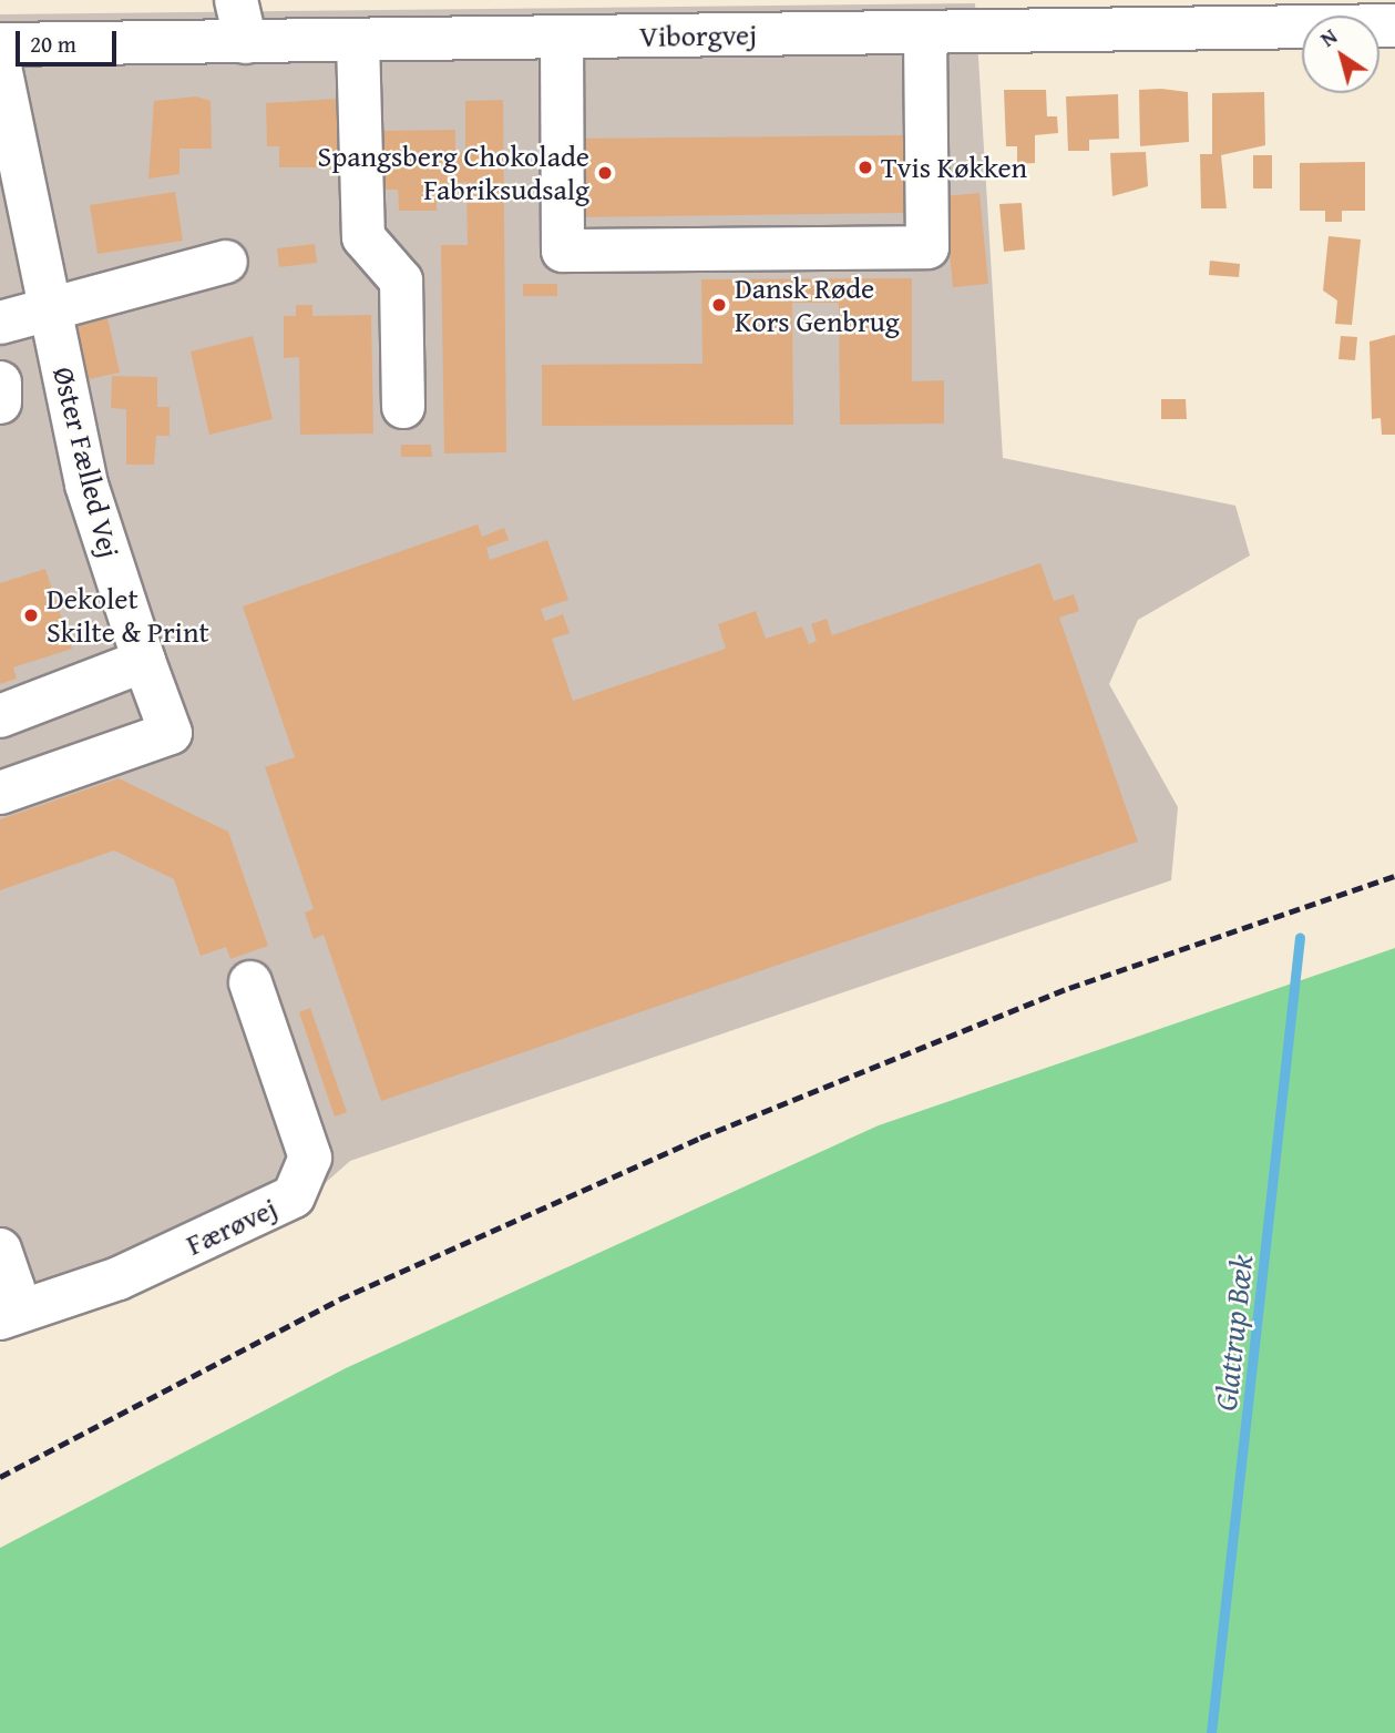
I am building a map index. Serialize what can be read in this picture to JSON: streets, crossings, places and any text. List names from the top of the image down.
{
  "streets": {
    "street": ["Viborgvej", "Øster Fælled Vej", "Færøvej"]
  },
  "water": ["Glattrup Bæk"],
  "places": [
    "Tvis Køkken",
    "Spangsberg Chokolade Fabriksudsalg",
    "Dansk Røde Kors Genbrug",
    "Dekolet Skilte & Print"
  ],
  "scale_bar": "20 m",
  "north": "top left"
}
